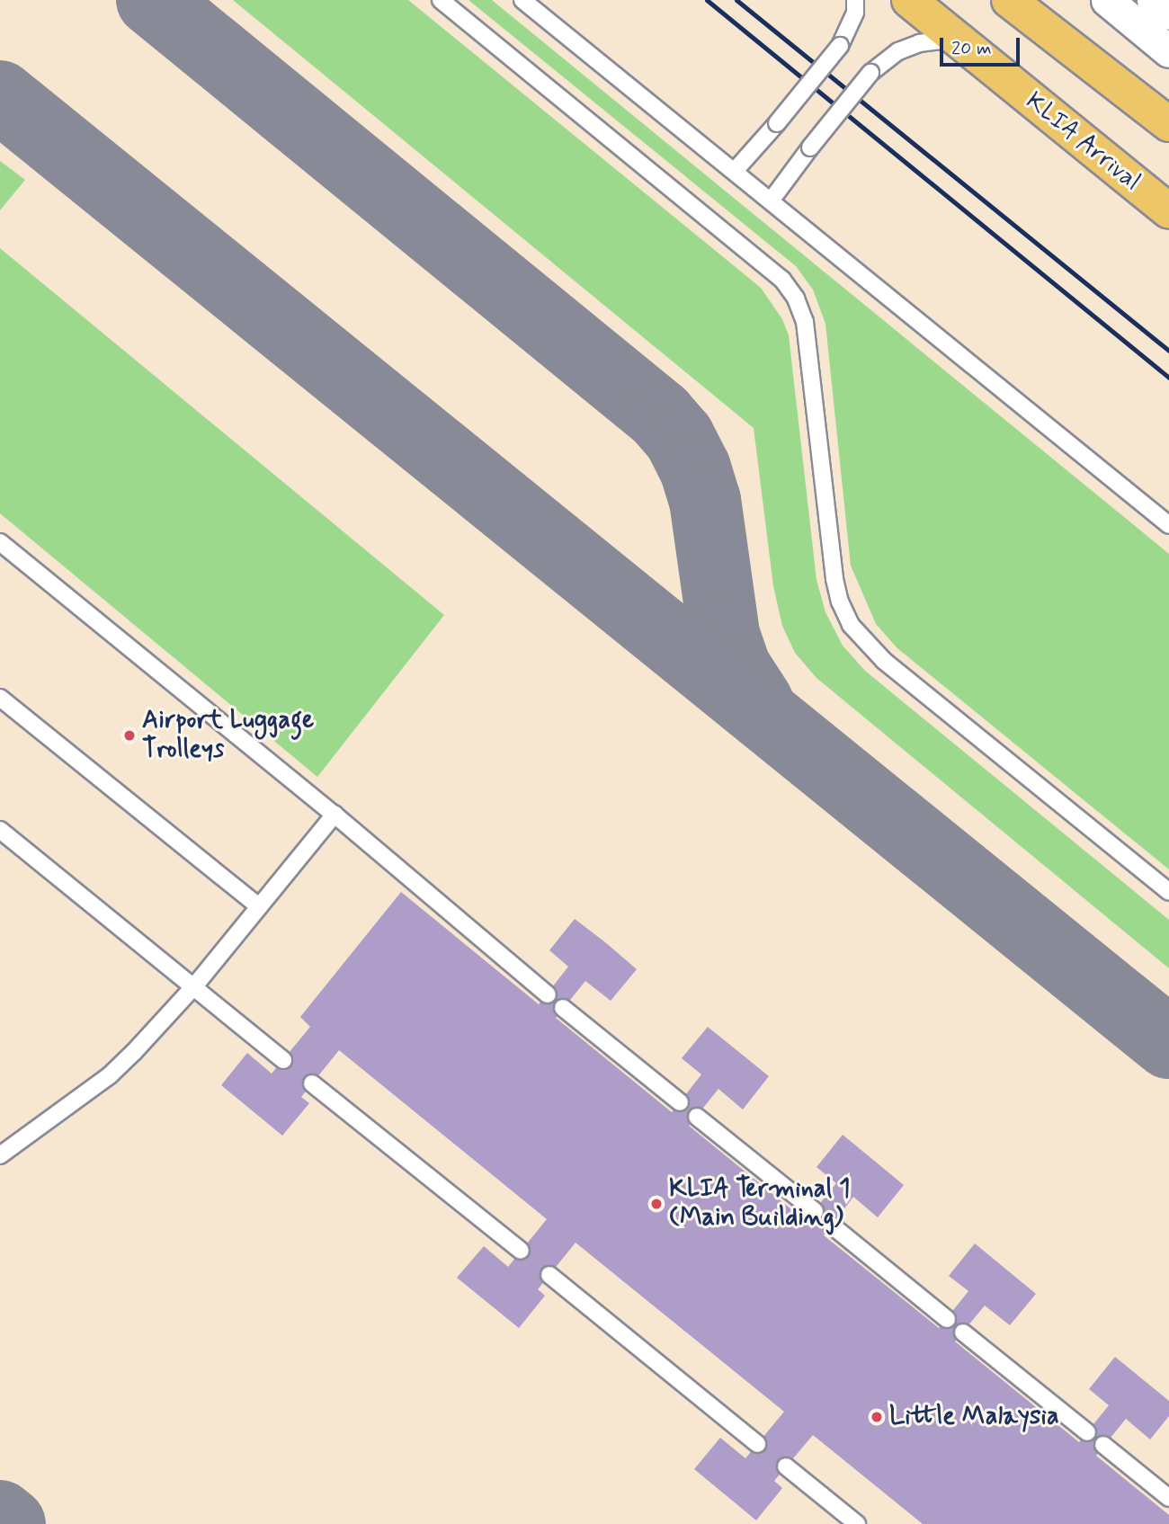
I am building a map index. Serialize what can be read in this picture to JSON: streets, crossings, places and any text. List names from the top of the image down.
{
  "streets": {
    "main road": ["KLIA Arrival"]
  },
  "places": ["Airport Luggage Trolleys", "KLIA Terminal 1 (Main Building)", "Little Malaysia"],
  "scale_bar": "20 m"
}
